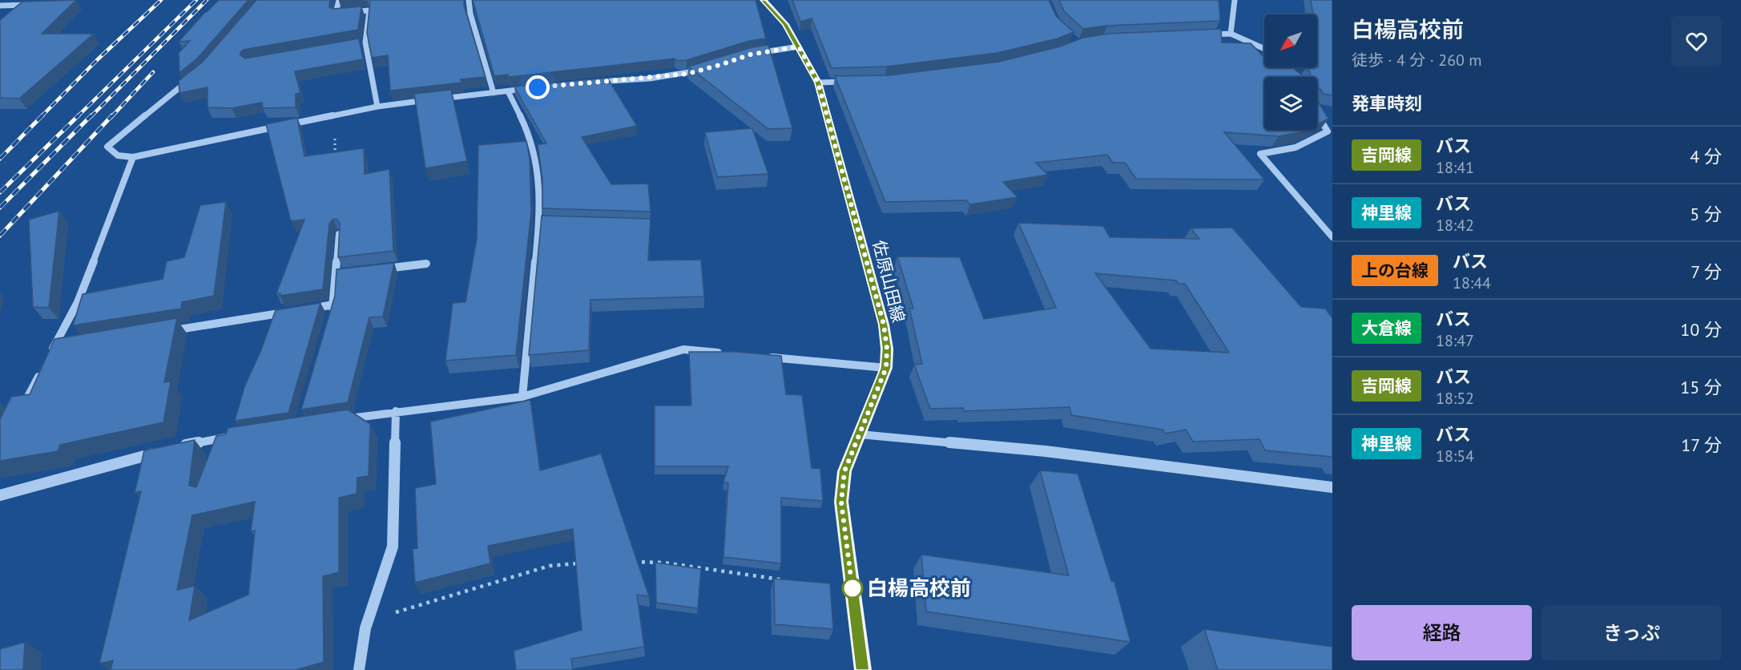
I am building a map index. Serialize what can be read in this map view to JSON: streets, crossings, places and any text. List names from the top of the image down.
{
  "streets": {
    "main road": ["佐原山田線"]
  },
  "places": ["白楊高校前"],
  "lines": ["bus line 吉岡線"],
  "north": "bottom left",
  "page": {
    "heading": [
      ["白楊高校前", "徒歩 · 4 分 · 260 m"],
      "発車時刻"
    ],
    "list": [
      {
        "mark": "吉岡線",
        "name": "バス",
        "note": "18:41",
        "value": "4 分"
      },
      {
        "mark": "神里線",
        "name": "バス",
        "note": "18:42",
        "value": "5 分"
      },
      {
        "mark": "上の台線",
        "name": "バス",
        "note": "18:44",
        "value": "7 分"
      },
      {
        "mark": "大倉線",
        "name": "バス",
        "note": "18:47",
        "value": "10 分"
      },
      {
        "mark": "吉岡線",
        "name": "バス",
        "note": "18:52",
        "value": "15 分"
      },
      {
        "mark": "神里線",
        "name": "バス",
        "note": "18:54",
        "value": "17 分"
      }
    ],
    "buttons": ["経路", "きっぷ"]
  }
}
